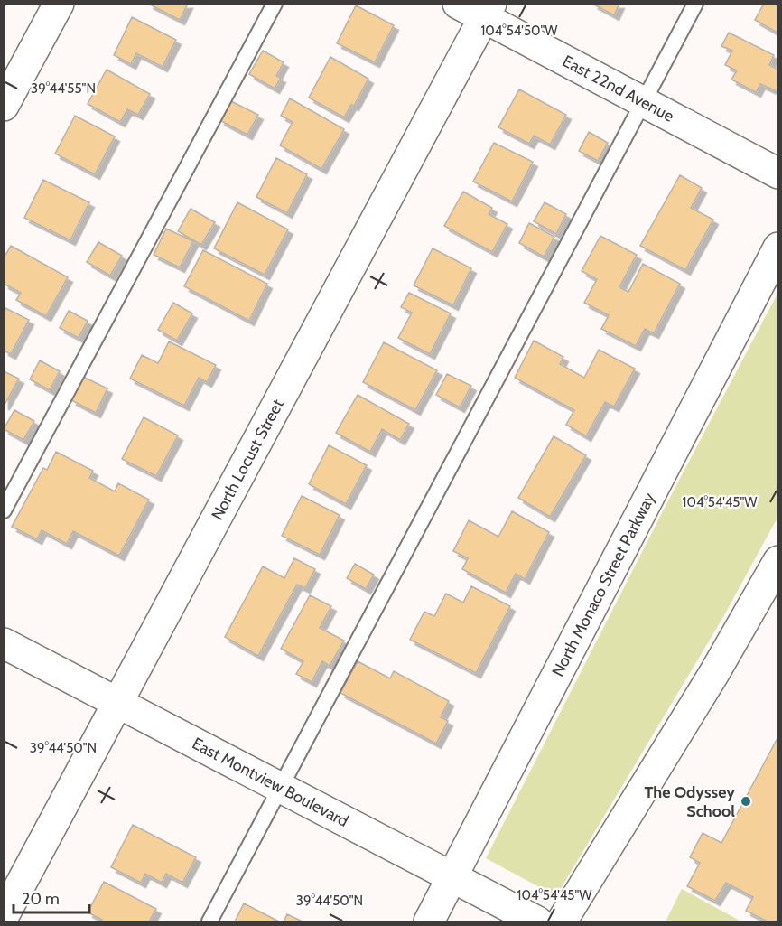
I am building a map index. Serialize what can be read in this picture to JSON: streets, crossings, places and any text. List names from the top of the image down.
{
  "streets": {
    "street": [
      "East 22nd Avenue",
      "North Locust Street",
      "North Monaco Street Parkway",
      "East Montview Boulevard"
    ]
  },
  "crossings": [
    ["East 22nd Avenue", "North Locust Street"],
    ["North Locust Street", "East Montview Boulevard"],
    ["North Monaco Street Parkway", "East Montview Boulevard"]
  ],
  "places": ["The Odyssey School"],
  "scale_bar": "20 m",
  "coordinates": [
    "104°54'50\"W",
    "39°44'55\"N",
    "104°54'45\"W",
    "39°44'50\"N"
  ]
}
